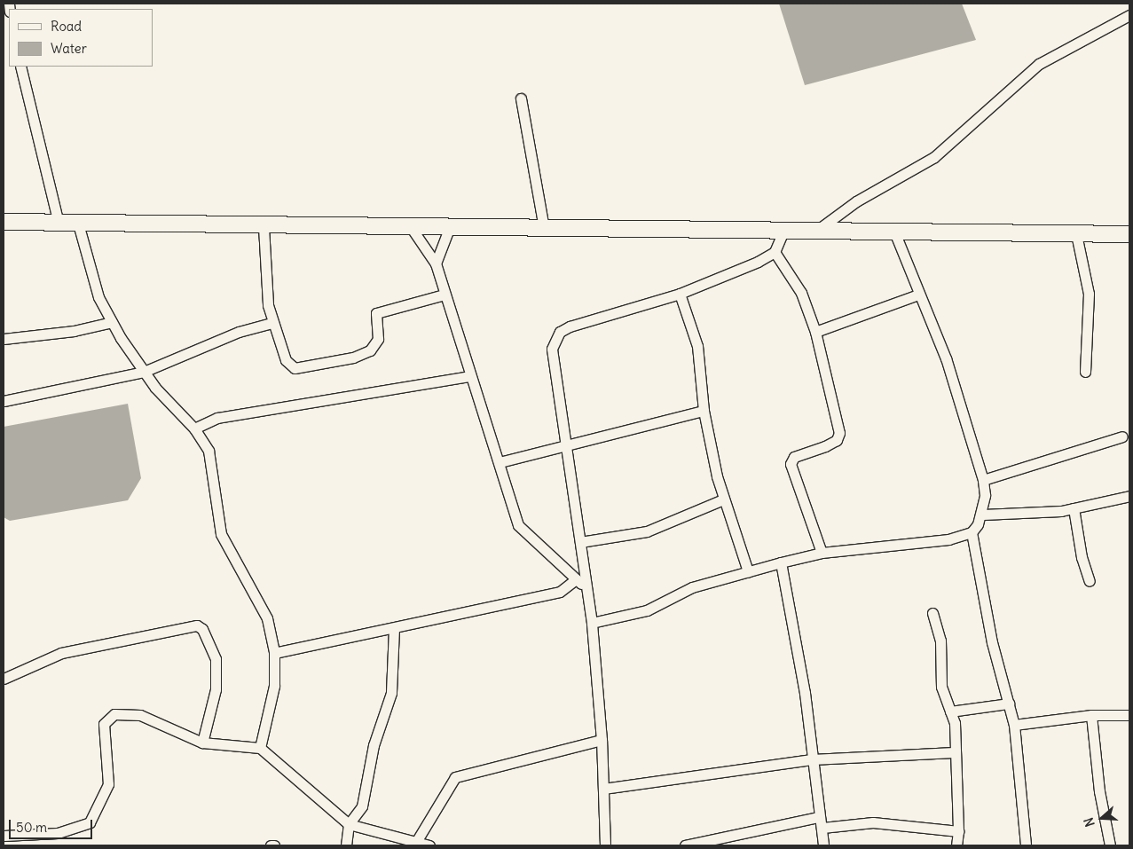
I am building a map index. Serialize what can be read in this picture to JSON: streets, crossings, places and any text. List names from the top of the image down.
{
  "legend": ["Road", "Water"],
  "scale_bar": "50 m",
  "north": "left"
}
